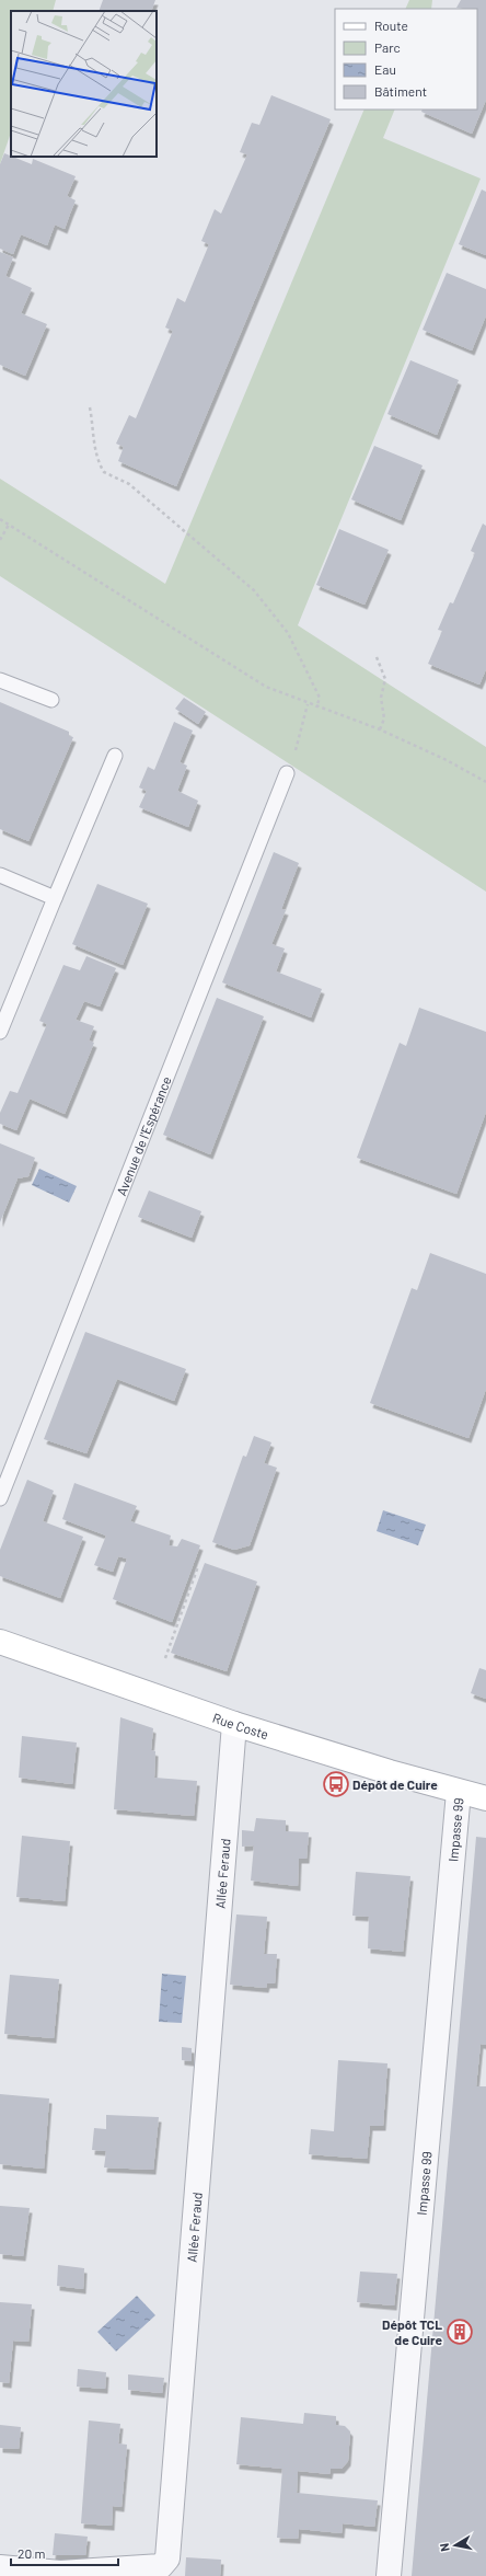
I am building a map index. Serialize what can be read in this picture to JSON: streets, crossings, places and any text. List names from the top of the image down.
{
  "streets": {
    "main road": ["Rue Coste"],
    "street": ["Impasse 99", "Allée Feraud"],
    "lane": ["Avenue de l'Espérance"]
  },
  "crossings": [
    ["Rue Coste", "Impasse 99"],
    ["Rue Coste", "Allée Feraud"]
  ],
  "places": {
    "bus stop": ["Dépôt de Cuire"],
    "building": ["Dépôt TCL de Cuire"]
  },
  "legend": [
    "Route",
    "Parc",
    "Eau",
    "Bâtiment"
  ],
  "scale_bar": "20 m",
  "north": "left"
}
